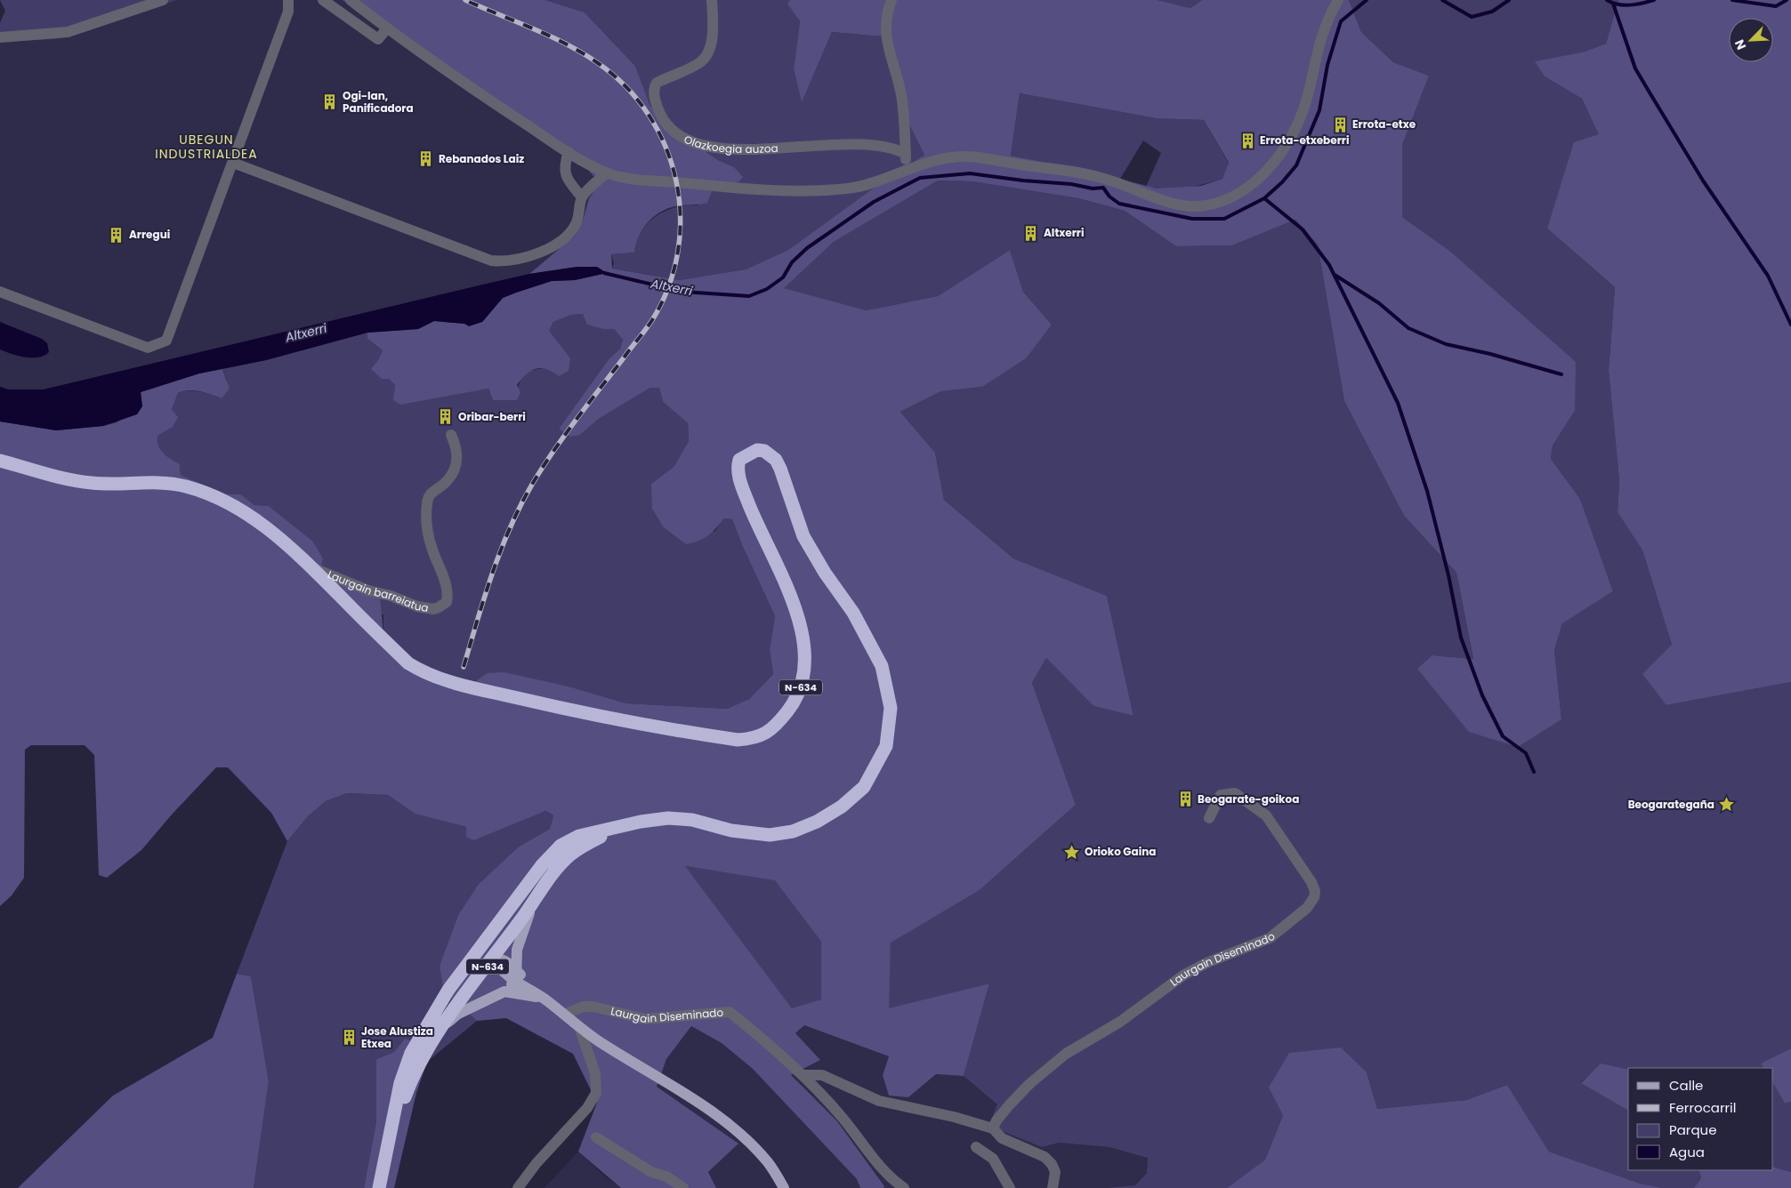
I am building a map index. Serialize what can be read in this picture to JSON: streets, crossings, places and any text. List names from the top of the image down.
{
  "streets": {
    "highway": ["N-634"],
    "street": ["Olazkoegia auzoa", "Laurgain barreiatua", "Laurgain Diseminado"]
  },
  "crossings": [
    ["Laurgain barreiatua", "N-634"]
  ],
  "districts": ["UBEGUN INDUSTRIALDEA"],
  "water": ["Altxerri"],
  "places": {
    "building": [
      "Ogi-lan, Panificadora",
      "Errota-etxe",
      "Errota-etxeberri",
      "Rebanados Laiz",
      "Altxerri",
      "Arregui",
      "Oribar-berri",
      "Beogarate-goikoa",
      "Jose Alustiza Etxea"
    ],
    "place": ["Beogarategaña", "Orioko Gaina"]
  },
  "legend": [
    "Calle",
    "Ferrocarril",
    "Parque",
    "Agua"
  ],
  "north": "bottom left"
}
